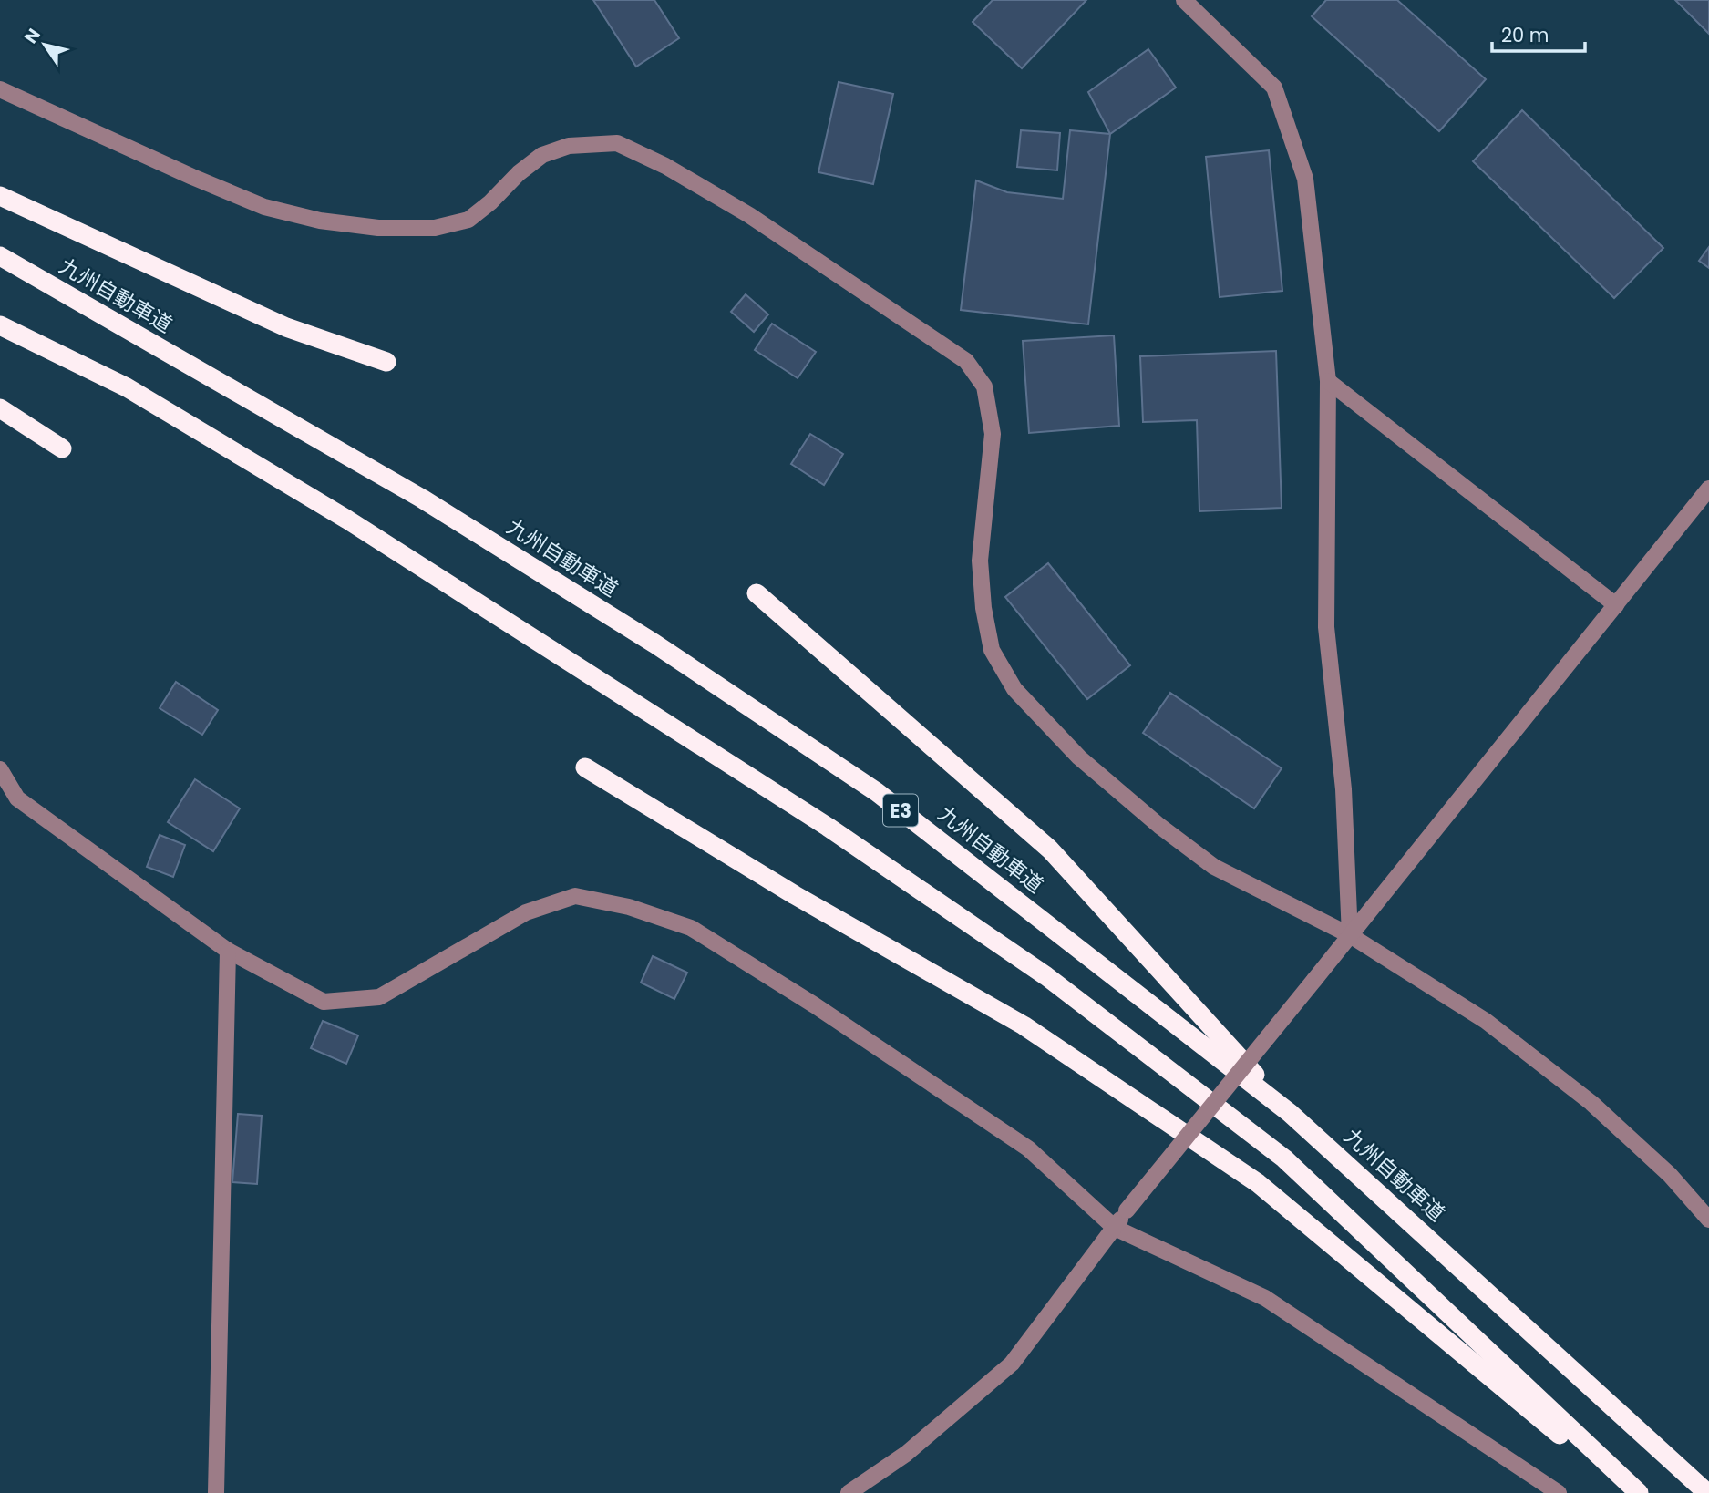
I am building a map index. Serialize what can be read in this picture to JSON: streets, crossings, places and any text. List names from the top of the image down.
{
  "streets": {
    "highway": ["九州自動車道", "E3"]
  },
  "scale_bar": "20 m",
  "north": "top left"
}
